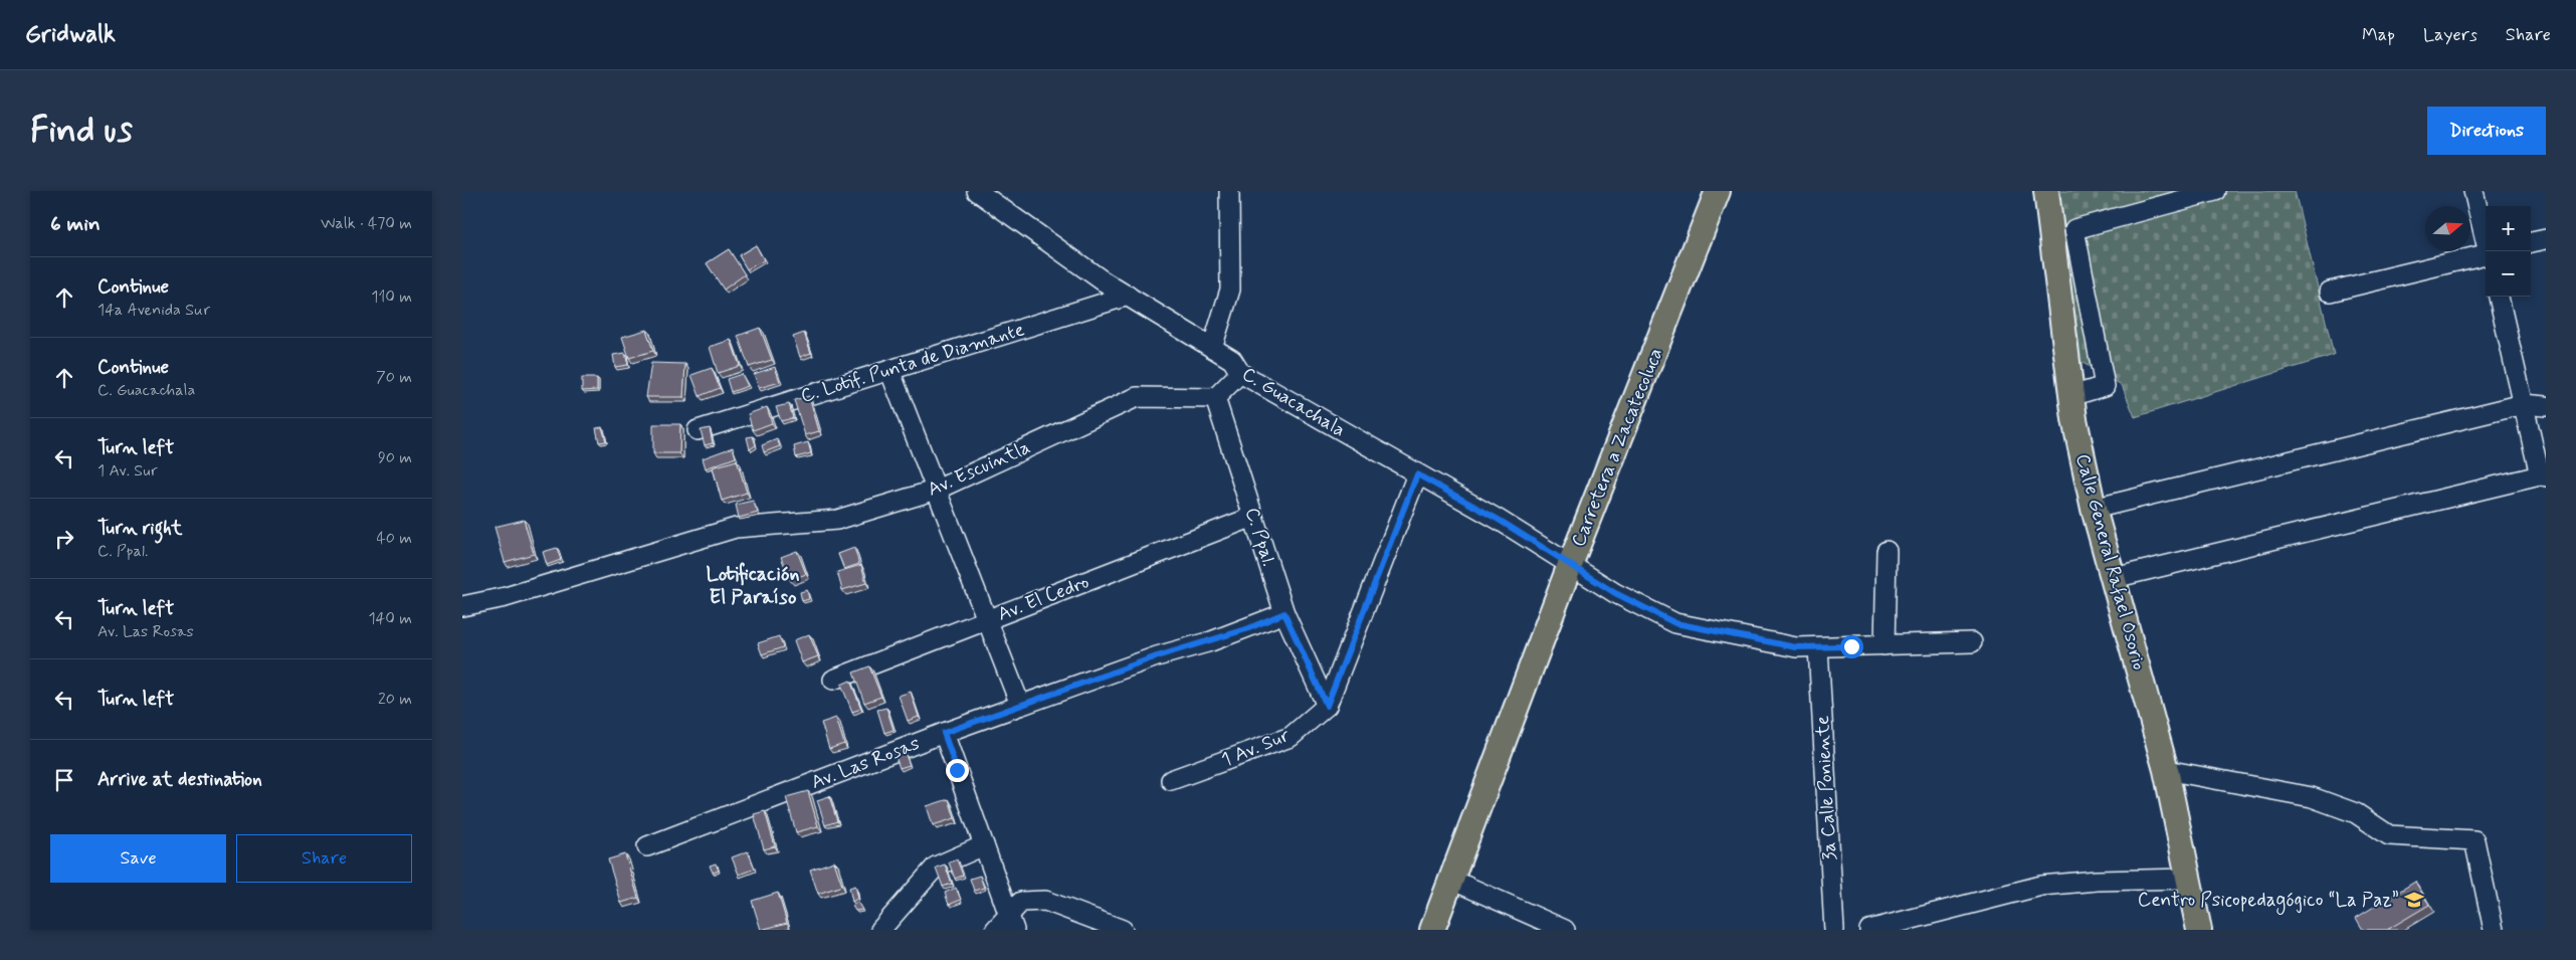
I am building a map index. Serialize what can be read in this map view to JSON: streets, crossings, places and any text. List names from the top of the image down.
{
  "streets": {
    "main road": ["Carretera a Zacatecoluca", "Calle General Rafael Osorio"],
    "street": [
      "C. Lotif. Punta de Diamante",
      "C. Guacachala",
      "Av. Escuintla",
      "C. Ppal.",
      "Av. El Cedro",
      "1 Av. Sur",
      "Av. Las Rosas",
      "3a Calle Poniente"
    ]
  },
  "crossings": [
    ["C. Lotif. Punta de Diamante", "C. Guacachala"],
    ["C. Guacachala", "Carretera a Zacatecoluca"],
    ["C. Guacachala", "1 Av. Sur"],
    ["C. Guacachala", "3a Calle Poniente"],
    ["Av. Escuintla", "C. Ppal."],
    ["C. Ppal.", "Av. El Cedro"],
    ["C. Ppal.", "1 Av. Sur"],
    ["C. Ppal.", "Av. Las Rosas"]
  ],
  "districts": ["Lotificación El Paraíso"],
  "places": {
    "school or university": ["Centro Psicopedagógico “La Paz”"]
  },
  "north": "right",
  "page": {
    "header": "Gridwalk",
    "nav": ["Map", "Layers", "Share"],
    "buttons": [
      "Directions",
      ["Save", "Share"]
    ],
    "title": "Find us",
    "heading": ["6 min", "Walk · 470 m"],
    "map_buttons": ["+", "−"],
    "list": [
      ["Continue", "14a Avenida Sur", "110 m"],
      ["Continue", "C. Guacachala", "70 m"],
      ["Turn left", "1 Av. Sur", "90 m"],
      ["Turn right", "C. Ppal.", "40 m"],
      ["Turn left", "Av. Las Rosas", "140 m"],
      ["Turn left", "20 m"],
      "Arrive at destination"
    ]
  }
}
